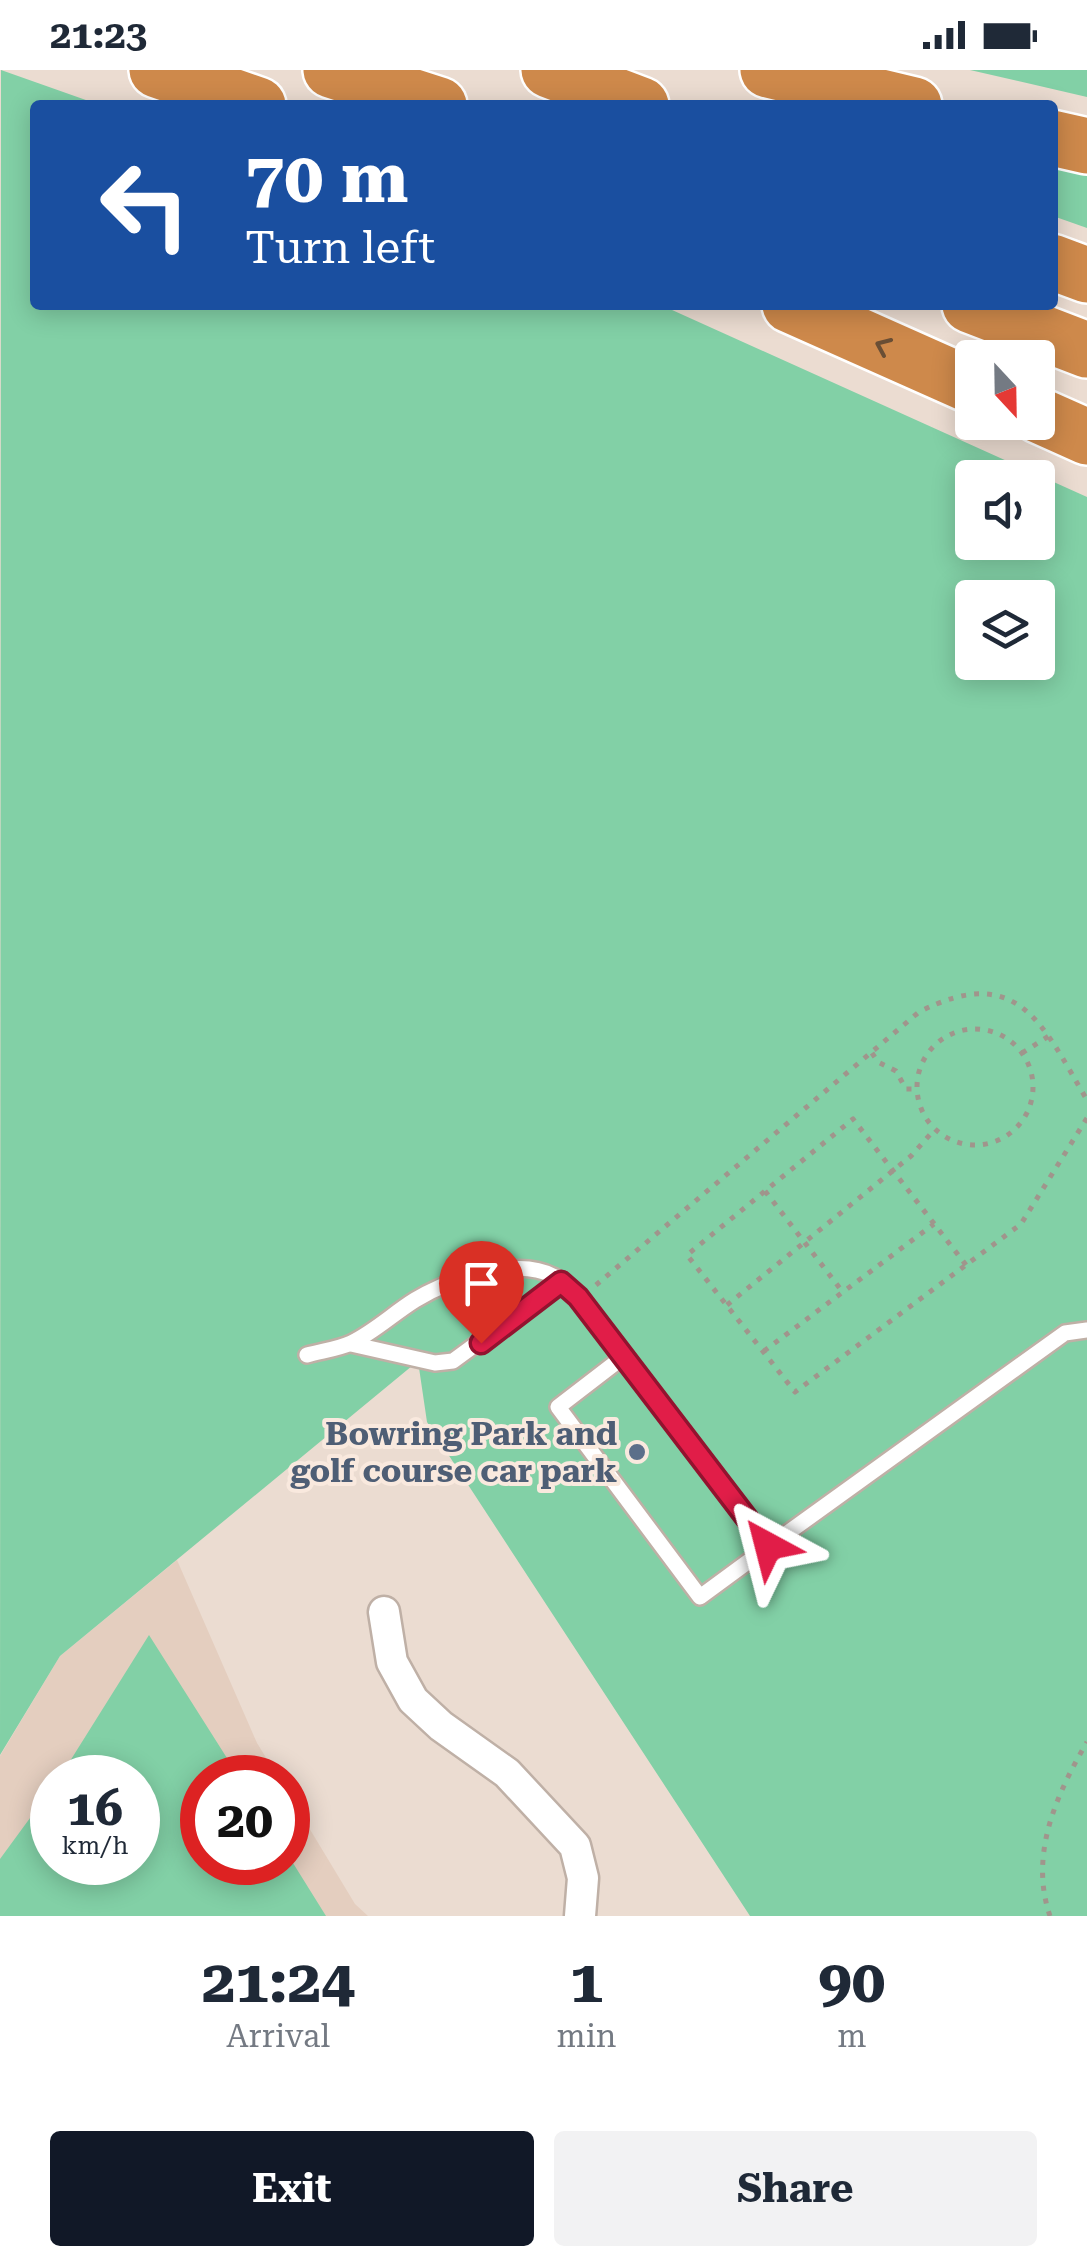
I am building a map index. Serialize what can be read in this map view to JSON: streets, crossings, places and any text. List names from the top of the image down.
{
  "places": ["Bowring Park and golf course car park"],
  "north": "bottom",
  "page": {
    "status": "21:23",
    "turn": ["70 m", "Turn left"],
    "speed": "16 km/h",
    "limit": "20",
    "eta": [
      "21:24",
      "Arrival",
      "1",
      "min",
      "90",
      "m"
    ],
    "buttons": ["Exit", "Share"]
  }
}
